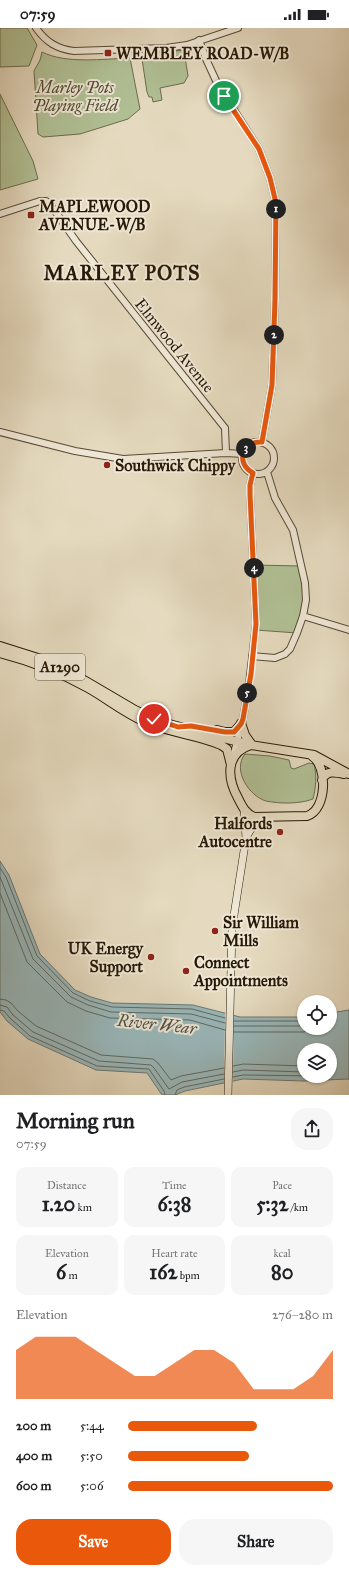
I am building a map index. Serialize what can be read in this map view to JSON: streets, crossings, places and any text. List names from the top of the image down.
{
  "streets": {
    "main road": ["A1290"],
    "street": ["Elmwood Avenue"]
  },
  "districts": ["MARLEY POTS"],
  "water": ["River Wear"],
  "parks": ["Marley Pots Playing Field"],
  "places": {
    "transit": ["WEMBLEY ROAD-W/B", "MAPLEWOOD AVENUE-W/B"],
    "other": [
      "Southwick Chippy",
      "Halfords Autocentre",
      "Sir William Mills",
      "UK Energy Support",
      "Connect Appointments"
    ]
  },
  "page": {
    "status": "07:59",
    "pins": [
      "1",
      "2",
      "3",
      "4",
      "5"
    ],
    "heading": ["Morning run", "07:59"],
    "stats": [
      ["Distance", "1.20 km"],
      ["Time", "6:38"],
      ["Pace", "5:32 /km"],
      ["Elevation", "6 m"],
      ["Heart rate", "162 bpm"],
      ["kcal", "80"]
    ],
    "chart": ["Elevation", "276–280 m"],
    "list": [
      {
        "name": "200 m",
        "note": "5:44"
      },
      {
        "name": "400 m",
        "note": "5:50"
      },
      {
        "name": "600 m",
        "note": "5:06"
      }
    ],
    "buttons": ["Save", "Share"]
  }
}
